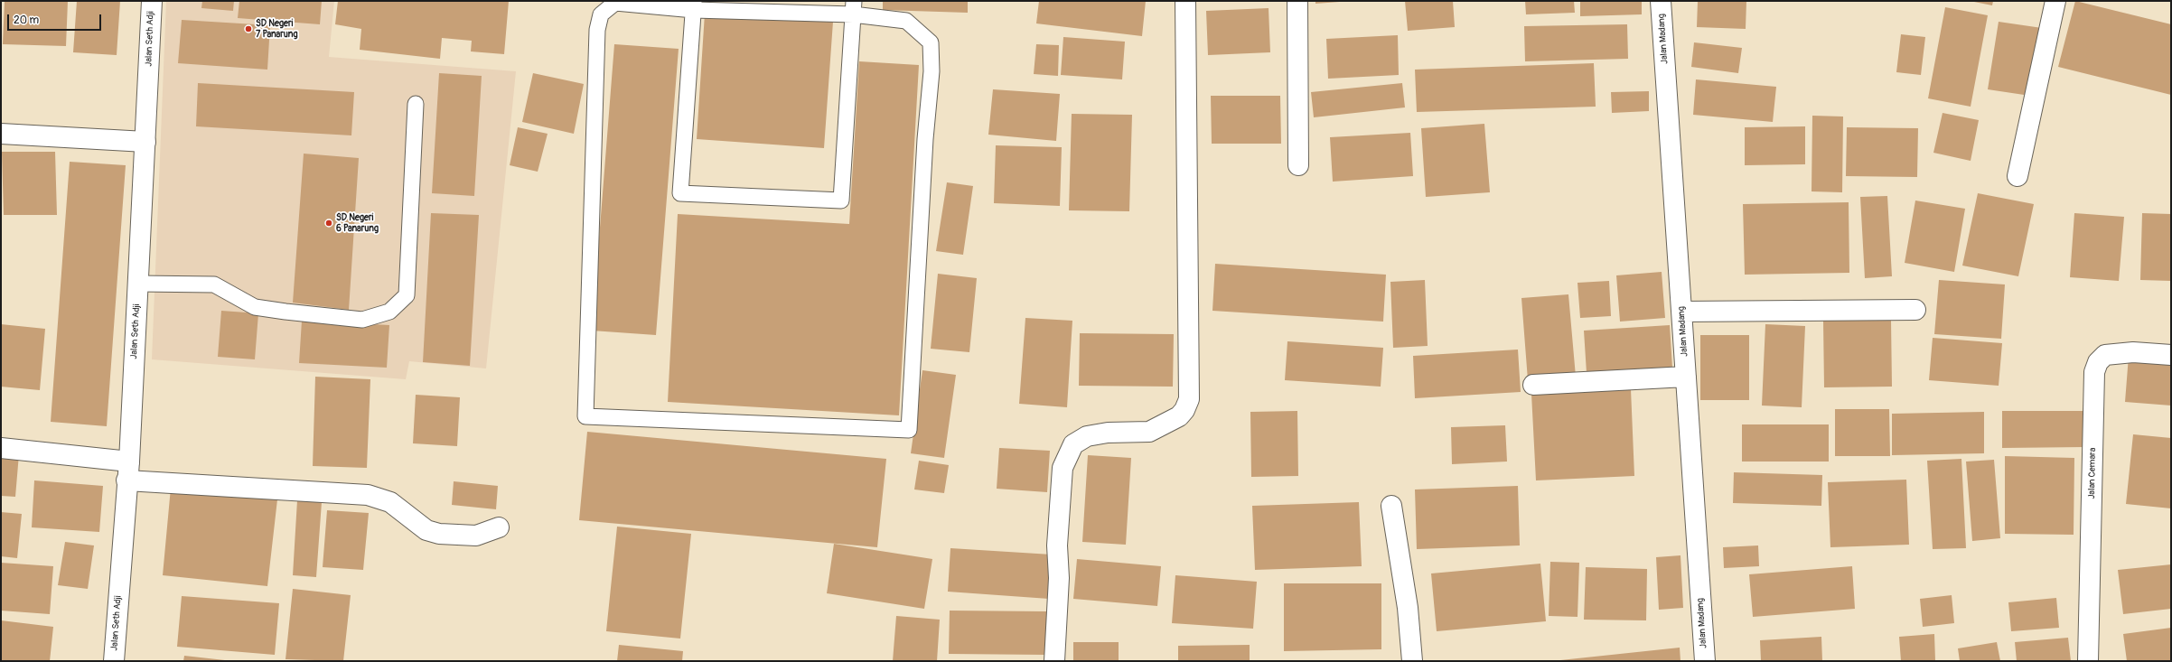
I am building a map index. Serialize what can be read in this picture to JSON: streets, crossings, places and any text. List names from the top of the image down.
{
  "streets": {
    "street": ["Jalan Seth Adji", "Jalan Madang", "Jalan Cemara"]
  },
  "places": ["SD Negeri 7 Panarung", "SD Negeri 6 Panarung"],
  "scale_bar": "20 m"
}
